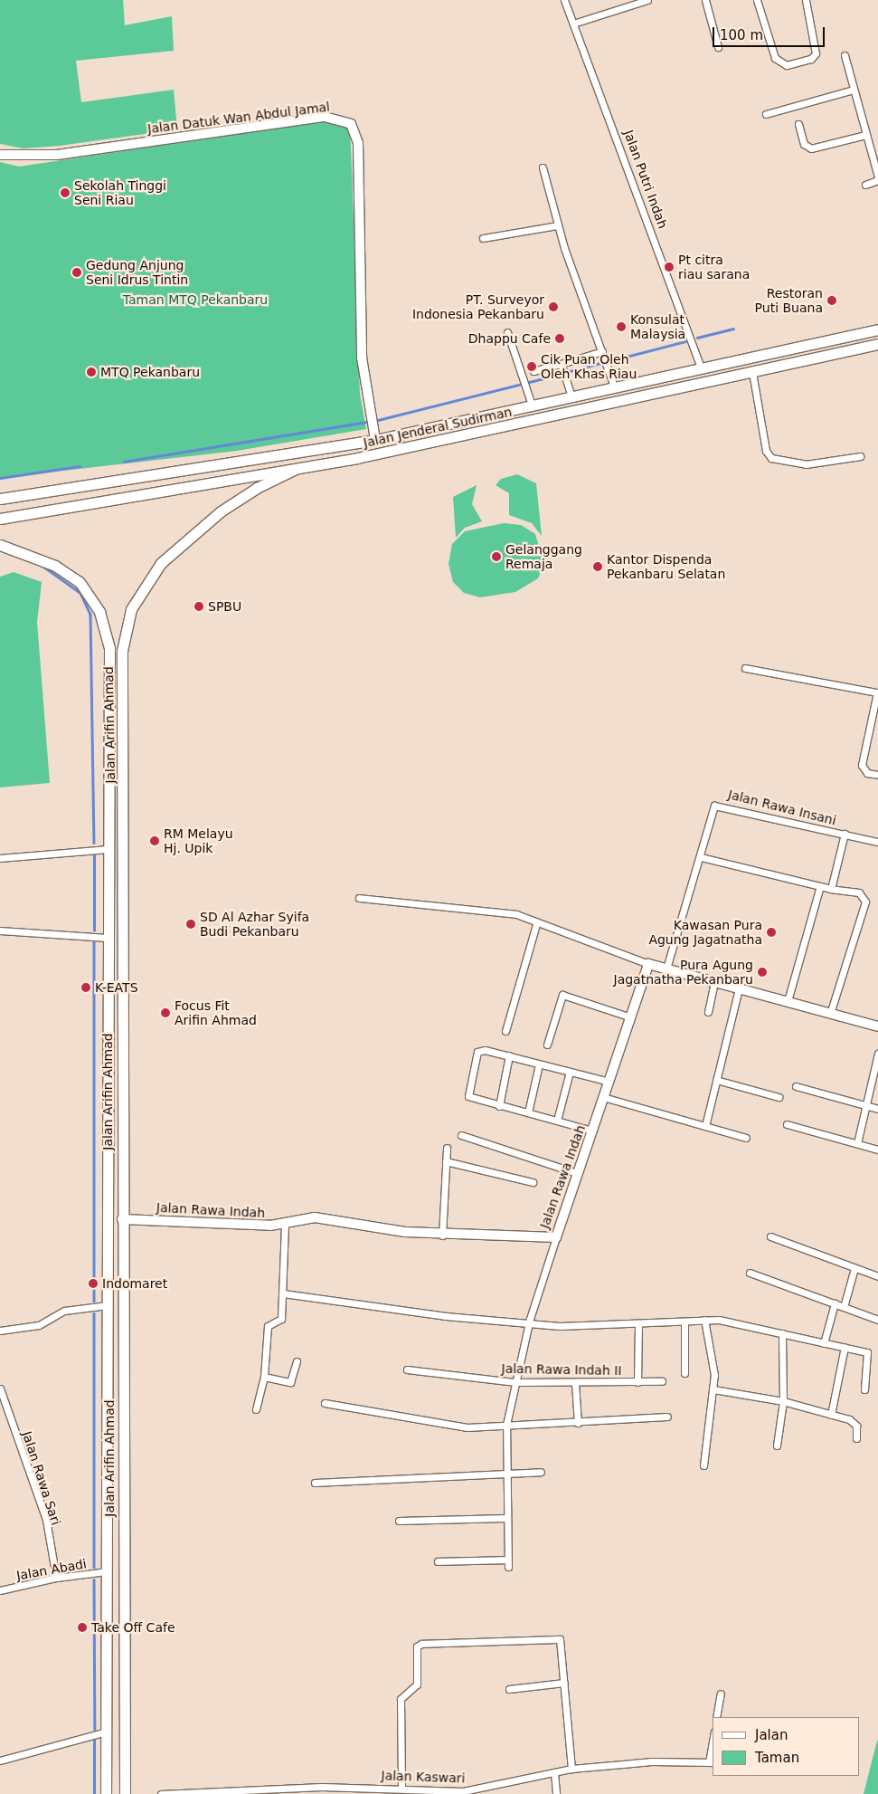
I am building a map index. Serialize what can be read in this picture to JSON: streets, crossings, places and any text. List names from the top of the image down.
{
  "streets": {
    "main road": ["Jalan Jenderal Sudirman", "Jalan Arifin Ahmad"],
    "street": [
      "Jalan Datuk Wan Abdul Jamal",
      "Jalan Putri Indah",
      "Jalan Rawa Insani",
      "Jalan Rawa Indah",
      "Jalan Rawa Indah II",
      "Jalan Rawa Sari",
      "Jalan Abadi",
      "Jalan Kaswari"
    ]
  },
  "crossings": [
    ["Jalan Datuk Wan Abdul Jamal", "Jalan Jenderal Sudirman"],
    ["Jalan Putri Indah", "Jalan Jenderal Sudirman"],
    ["Jalan Jenderal Sudirman", "Jalan Arifin Ahmad"],
    ["Jalan Arifin Ahmad", "Jalan Rawa Indah"],
    ["Jalan Arifin Ahmad", "Jalan Abadi"],
    ["Jalan Rawa Sari", "Jalan Abadi"]
  ],
  "parks": ["Taman MTQ Pekanbaru"],
  "places": [
    "Sekolah Tinggi Seni Riau",
    "Pt citra riau sarana",
    "Gedung Anjung Seni Idrus Tintin",
    "Restoran Puti Buana",
    "PT. Surveyor Indonesia Pekanbaru",
    "Konsulat Malaysia",
    "Dhappu Cafe",
    "Cik Puan Oleh Oleh Khas Riau",
    "MTQ Pekanbaru",
    "Gelanggang Remaja",
    "Kantor Dispenda Pekanbaru Selatan",
    "SPBU",
    "RM Melayu Hj. Upik",
    "SD Al Azhar Syifa Budi Pekanbaru",
    "Kawasan Pura Agung Jagatnatha",
    "Pura Agung Jagatnatha Pekanbaru",
    "K-EATS",
    "Focus Fit Arifin Ahmad",
    "Indomaret",
    "Take Off Cafe"
  ],
  "legend": ["Jalan", "Taman"],
  "scale_bar": "100 m"
}
